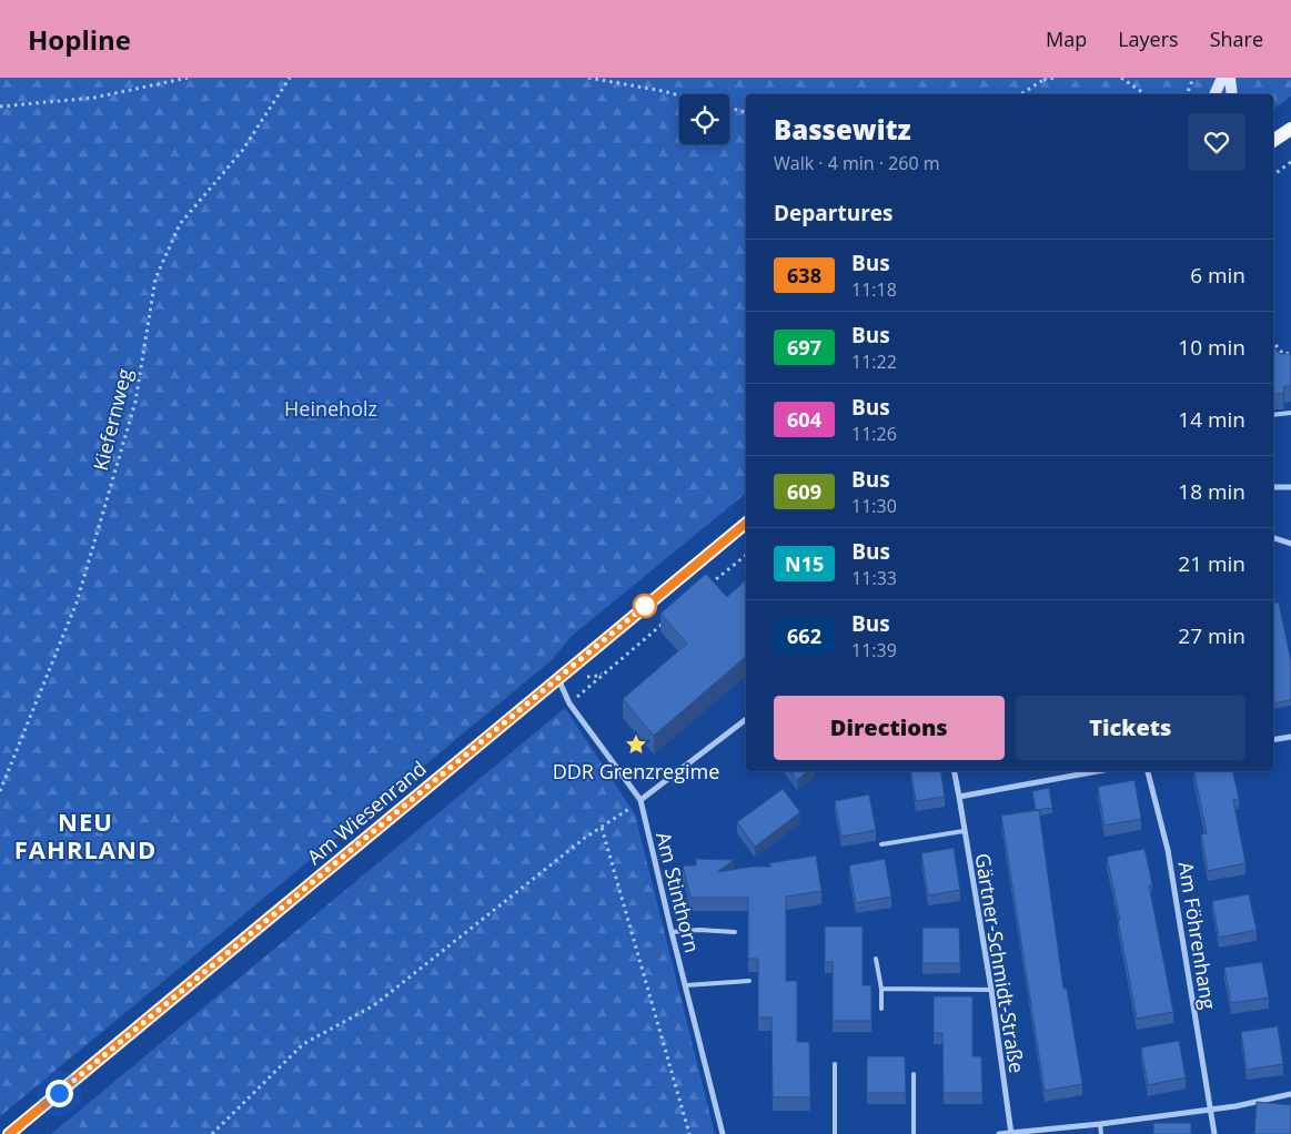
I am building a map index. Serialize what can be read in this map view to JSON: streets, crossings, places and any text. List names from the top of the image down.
{
  "streets": {
    "main road": ["Am Wiesenrand"],
    "street": ["Am Stinthorn", "Am Föhrenhang", "Gärtner-Schmidt-Straße"],
    "path": ["Kiefernweg"]
  },
  "crossings": [
    ["Am Wiesenrand", "Am Stinthorn"]
  ],
  "districts": ["NEU FAHRLAND"],
  "parks": ["Heineholz"],
  "places": {
    "place": ["DDR Grenzregime"]
  },
  "lines": ["bus line 638"],
  "page": {
    "header": "Hopline",
    "nav": ["Map", "Layers", "Share"],
    "heading": [
      ["Bassewitz", "Walk · 4 min · 260 m"],
      "Departures"
    ],
    "list": [
      {
        "mark": "638",
        "name": "Bus",
        "note": "11:18",
        "value": "6 min"
      },
      {
        "mark": "697",
        "name": "Bus",
        "note": "11:22",
        "value": "10 min"
      },
      {
        "mark": "604",
        "name": "Bus",
        "note": "11:26",
        "value": "14 min"
      },
      {
        "mark": "609",
        "name": "Bus",
        "note": "11:30",
        "value": "18 min"
      },
      {
        "mark": "N15",
        "name": "Bus",
        "note": "11:33",
        "value": "21 min"
      },
      {
        "mark": "662",
        "name": "Bus",
        "note": "11:39",
        "value": "27 min"
      }
    ],
    "buttons": ["Directions", "Tickets"]
  }
}
